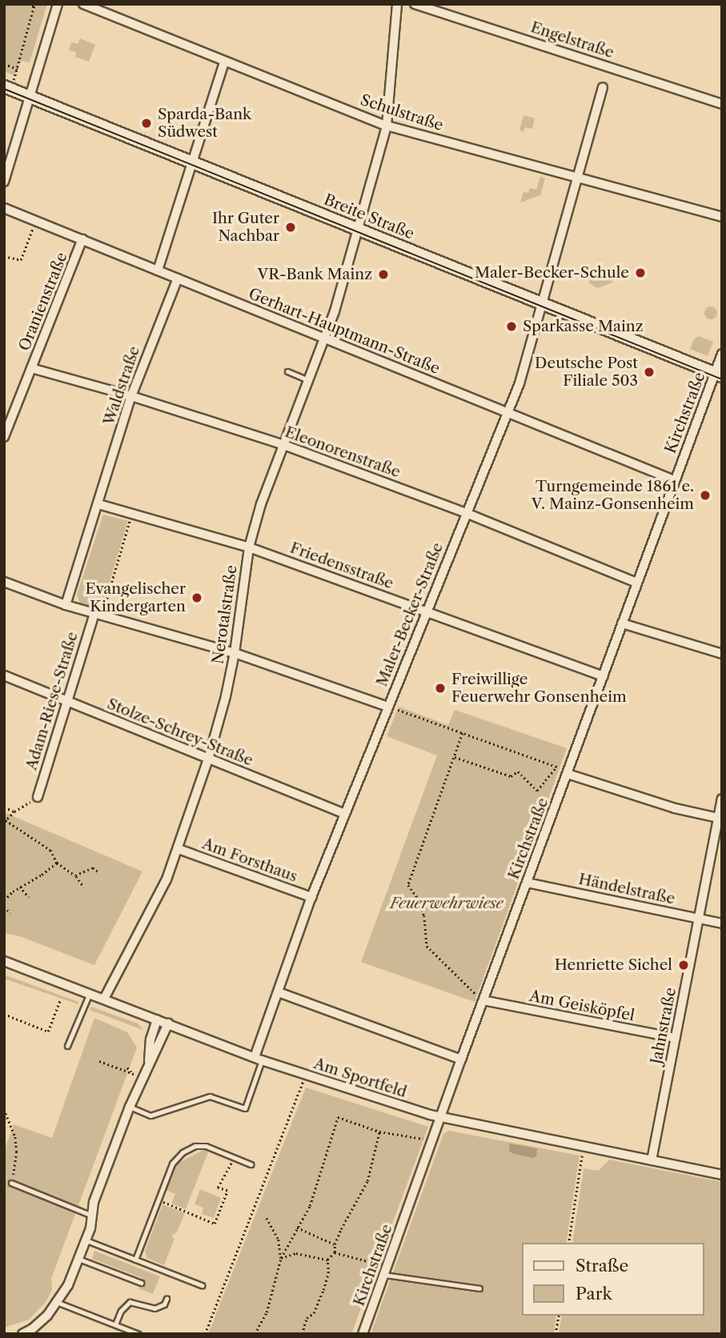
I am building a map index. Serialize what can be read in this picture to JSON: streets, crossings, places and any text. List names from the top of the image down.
{
  "streets": {
    "main road": ["Breite Straße"],
    "street": [
      "Engelstraße",
      "Schulstraße",
      "Oranienstraße",
      "Gerhart-Hauptmann-Straße",
      "Waldstraße",
      "Kirchstraße",
      "Eleonorenstraße",
      "Friedensstraße",
      "Nerotalstraße",
      "Maler-Becker-Straße",
      "Adam-Riese-Straße",
      "Stolze-Schrey-Straße",
      "Am Forsthaus",
      "Händelstraße",
      "Am Geisköpfel",
      "Jahnstraße",
      "Am Sportfeld"
    ]
  },
  "crossings": [
    ["Schulstraße", "Nerotalstraße"],
    ["Schulstraße", "Maler-Becker-Straße"],
    ["Breite Straße", "Kirchstraße"],
    ["Breite Straße", "Nerotalstraße"],
    ["Breite Straße", "Maler-Becker-Straße"],
    ["Oranienstraße", "Gerhart-Hauptmann-Straße"],
    ["Oranienstraße", "Eleonorenstraße"],
    ["Gerhart-Hauptmann-Straße", "Waldstraße"],
    ["Gerhart-Hauptmann-Straße", "Kirchstraße"],
    ["Gerhart-Hauptmann-Straße", "Nerotalstraße"],
    ["Gerhart-Hauptmann-Straße", "Maler-Becker-Straße"],
    ["Waldstraße", "Eleonorenstraße"],
    ["Waldstraße", "Friedensstraße"],
    ["Kirchstraße", "Eleonorenstraße"],
    ["Kirchstraße", "Friedensstraße"],
    ["Kirchstraße", "Händelstraße"],
    ["Kirchstraße", "Am Geisköpfel"],
    ["Kirchstraße", "Am Sportfeld"],
    ["Eleonorenstraße", "Nerotalstraße"],
    ["Eleonorenstraße", "Maler-Becker-Straße"],
    ["Friedensstraße", "Nerotalstraße"],
    ["Friedensstraße", "Maler-Becker-Straße"],
    ["Nerotalstraße", "Stolze-Schrey-Straße"],
    ["Nerotalstraße", "Am Forsthaus"],
    ["Nerotalstraße", "Am Sportfeld"],
    ["Maler-Becker-Straße", "Stolze-Schrey-Straße"],
    ["Maler-Becker-Straße", "Am Forsthaus"],
    ["Maler-Becker-Straße", "Am Sportfeld"],
    ["Adam-Riese-Straße", "Stolze-Schrey-Straße"],
    ["Händelstraße", "Jahnstraße"],
    ["Am Geisköpfel", "Jahnstraße"],
    ["Jahnstraße", "Am Sportfeld"]
  ],
  "parks": ["Feuerwehrwiese"],
  "places": [
    "Sparda-Bank Südwest",
    "Ihr Guter Nachbar",
    "Maler-Becker-Schule",
    "VR-Bank Mainz",
    "Sparkasse Mainz",
    "Deutsche Post Filiale 503",
    "Turngemeinde 1861 e. V. Mainz-Gonsenheim",
    "Evangelischer Kindergarten",
    "Freiwillige Feuerwehr Gonsenheim",
    "Henriette Sichel"
  ],
  "legend": ["Straße", "Park"]
}
